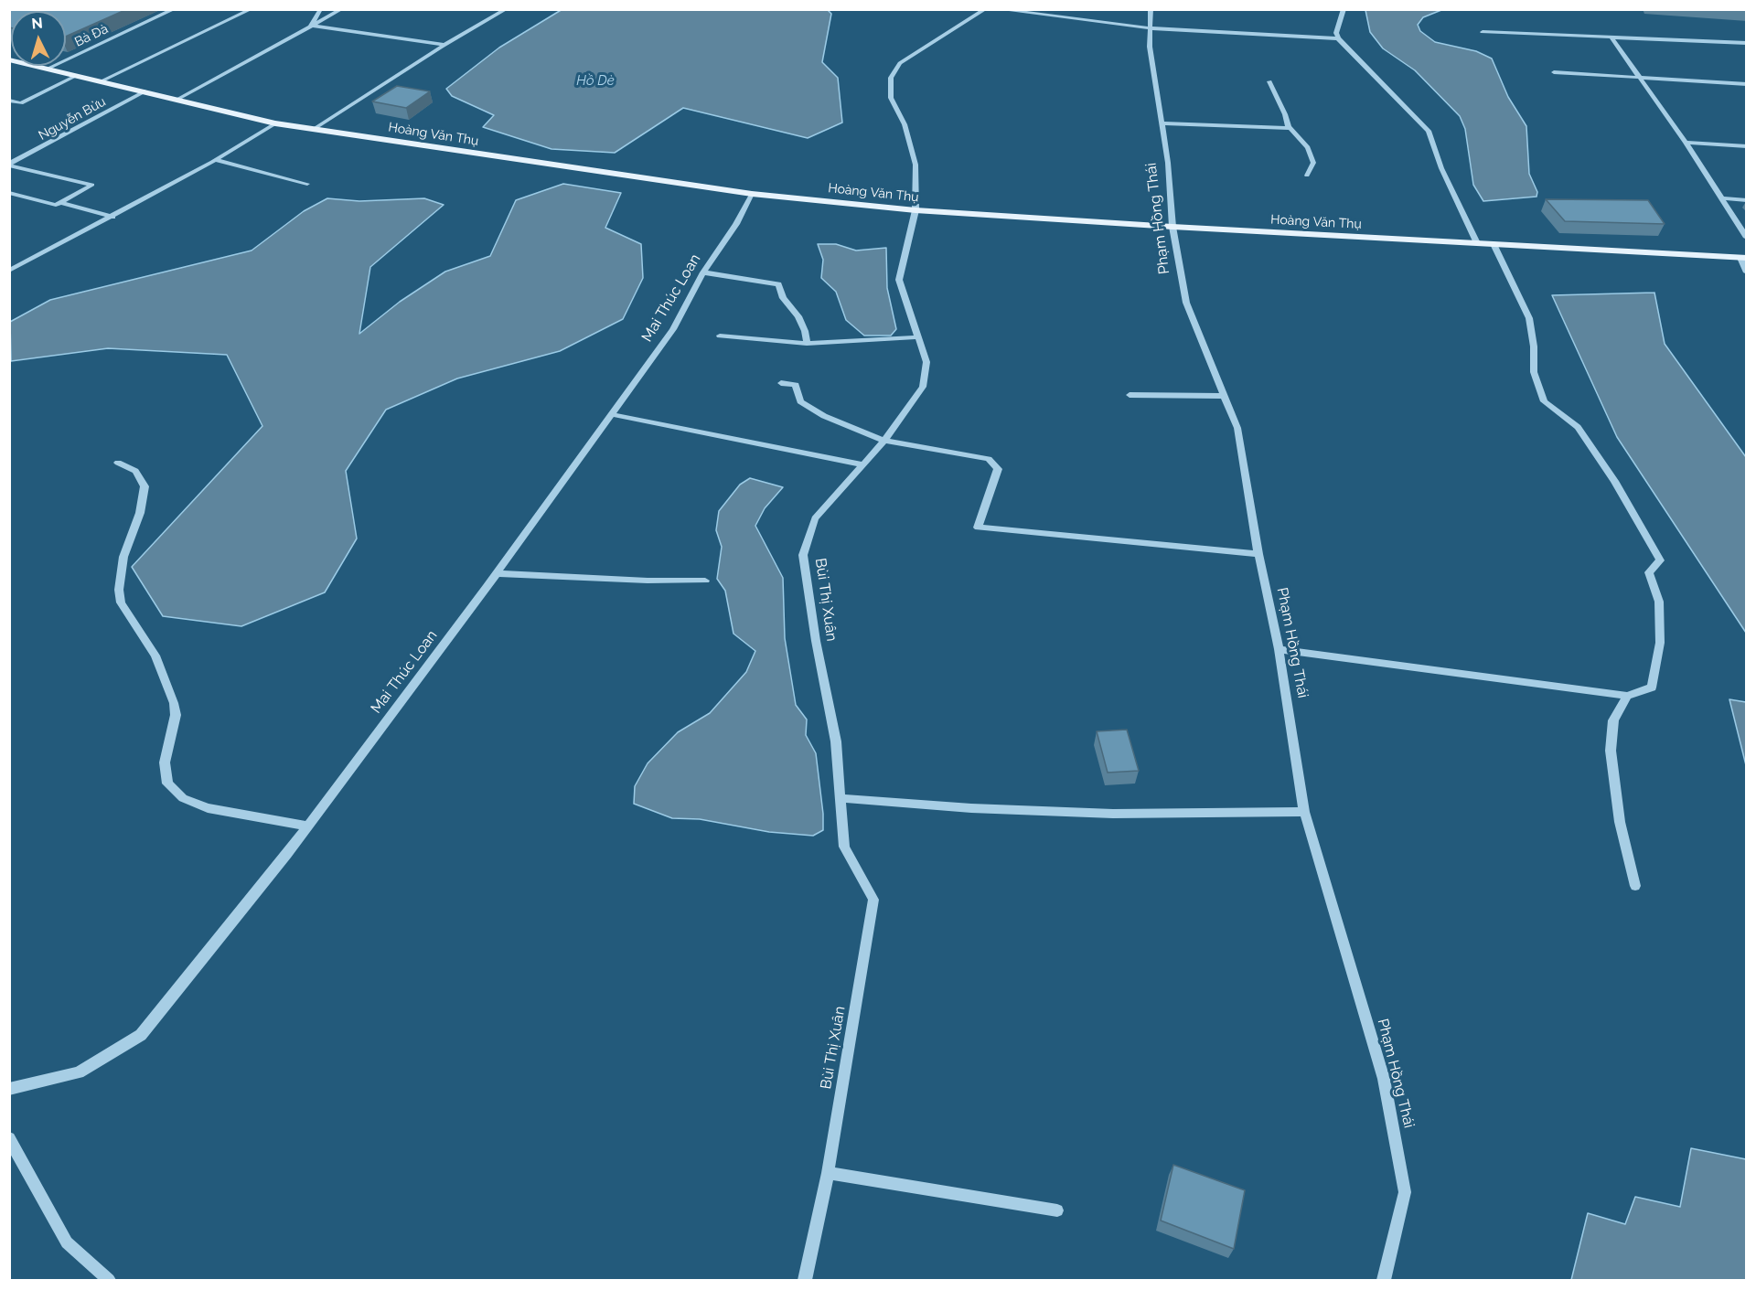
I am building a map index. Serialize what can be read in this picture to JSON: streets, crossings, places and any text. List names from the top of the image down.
{
  "streets": {
    "main road": ["Hoàng Văn Thụ"],
    "street": [
      "Bà Đà",
      "Nguyễn Bửu",
      "Phạm Hồng Thái",
      "Mai Thúc Loan",
      "Bùi Thị Xuân"
    ]
  },
  "crossings": [
    ["Bà Đà", "Hoàng Văn Thụ"],
    ["Nguyễn Bửu", "Hoàng Văn Thụ"],
    ["Hoàng Văn Thụ", "Phạm Hồng Thái"],
    ["Hoàng Văn Thụ", "Mai Thúc Loan"],
    ["Hoàng Văn Thụ", "Bùi Thị Xuân"]
  ],
  "water": ["Hồ Dè"],
  "north": "top"
}
